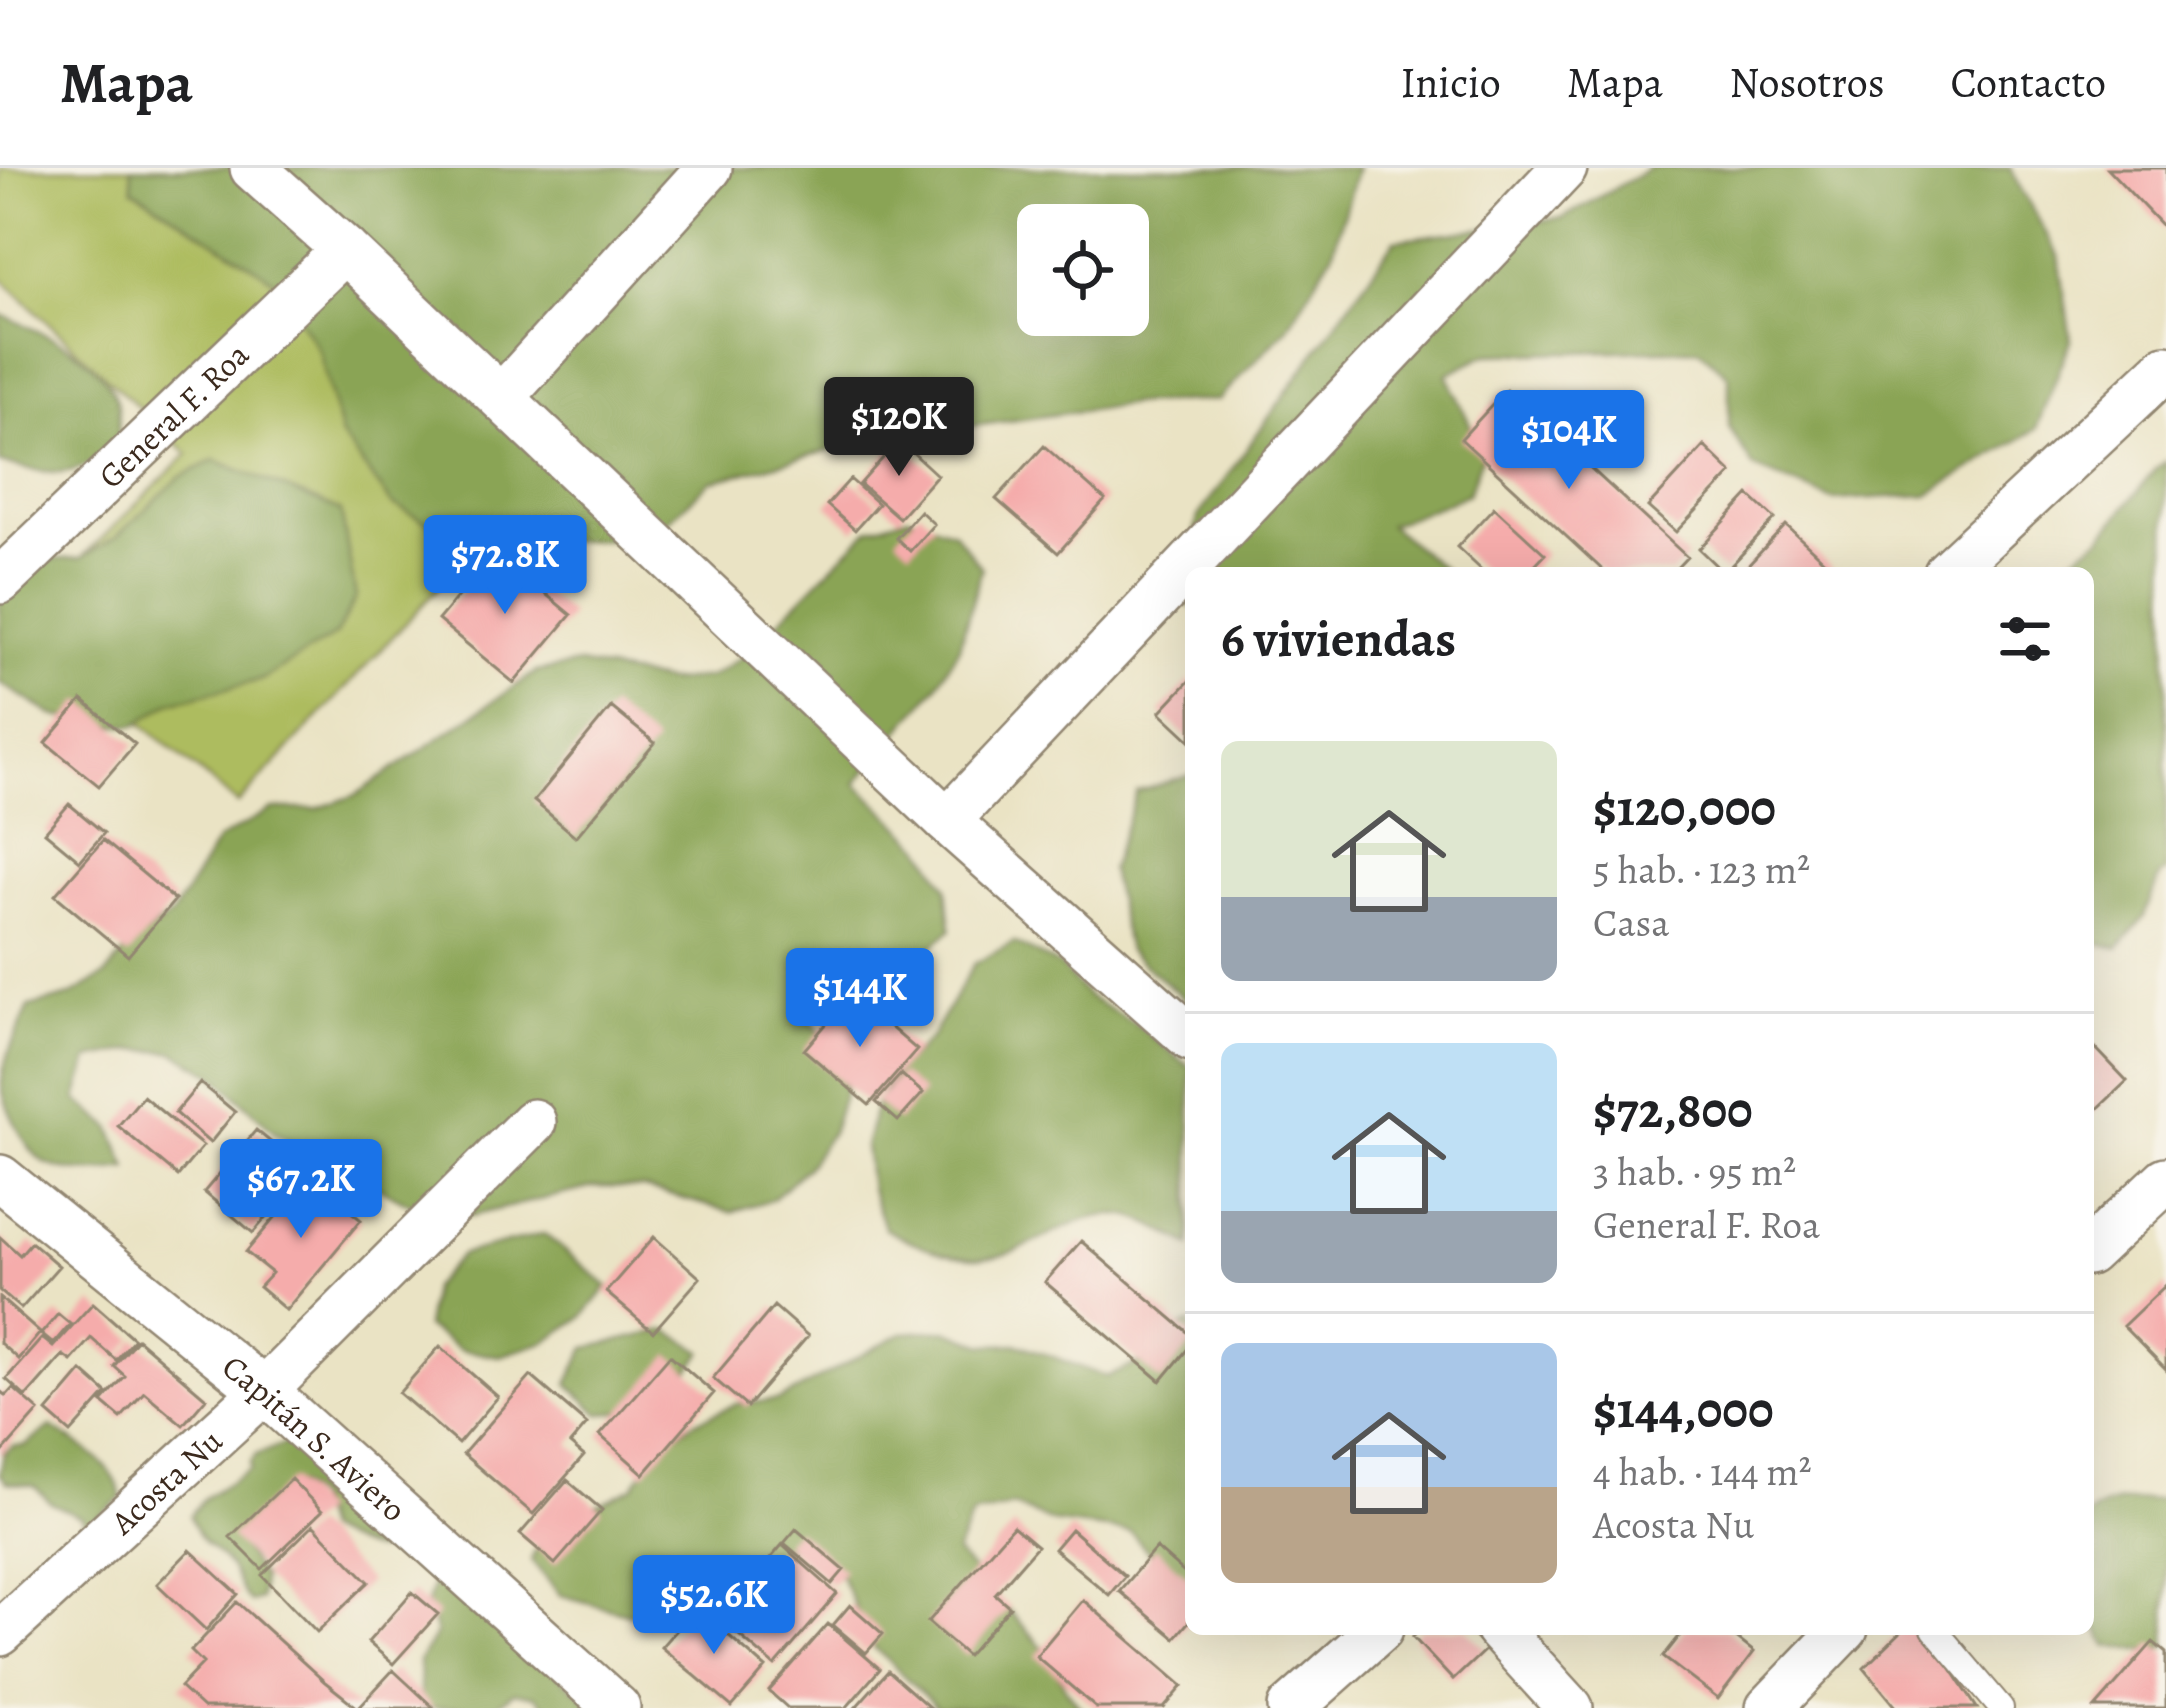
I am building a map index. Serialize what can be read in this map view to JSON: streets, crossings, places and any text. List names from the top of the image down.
{
  "streets": {
    "street": ["General F. Roa", "Capitán S. Aviero", "Acosta Nu"]
  },
  "crossings": [
    ["Capitán S. Aviero", "Acosta Nu"]
  ],
  "page": {
    "header": "Mapa",
    "nav": [
      "Inicio",
      "Mapa",
      "Nosotros",
      "Contacto"
    ],
    "price": [
      "$120K",
      "$104K",
      "$72.8K",
      "$144K",
      "$67.2K",
      "$52.6K"
    ],
    "heading": "6 viviendas",
    "list": [
      {
        "name": "$120,000",
        "note": "5 hab. · 123 m² · Casa"
      },
      {
        "name": "$72,800",
        "note": "3 hab. · 95 m² · General F. Roa"
      },
      {
        "name": "$144,000",
        "note": "4 hab. · 144 m² · Acosta Nu"
      }
    ]
  }
}
